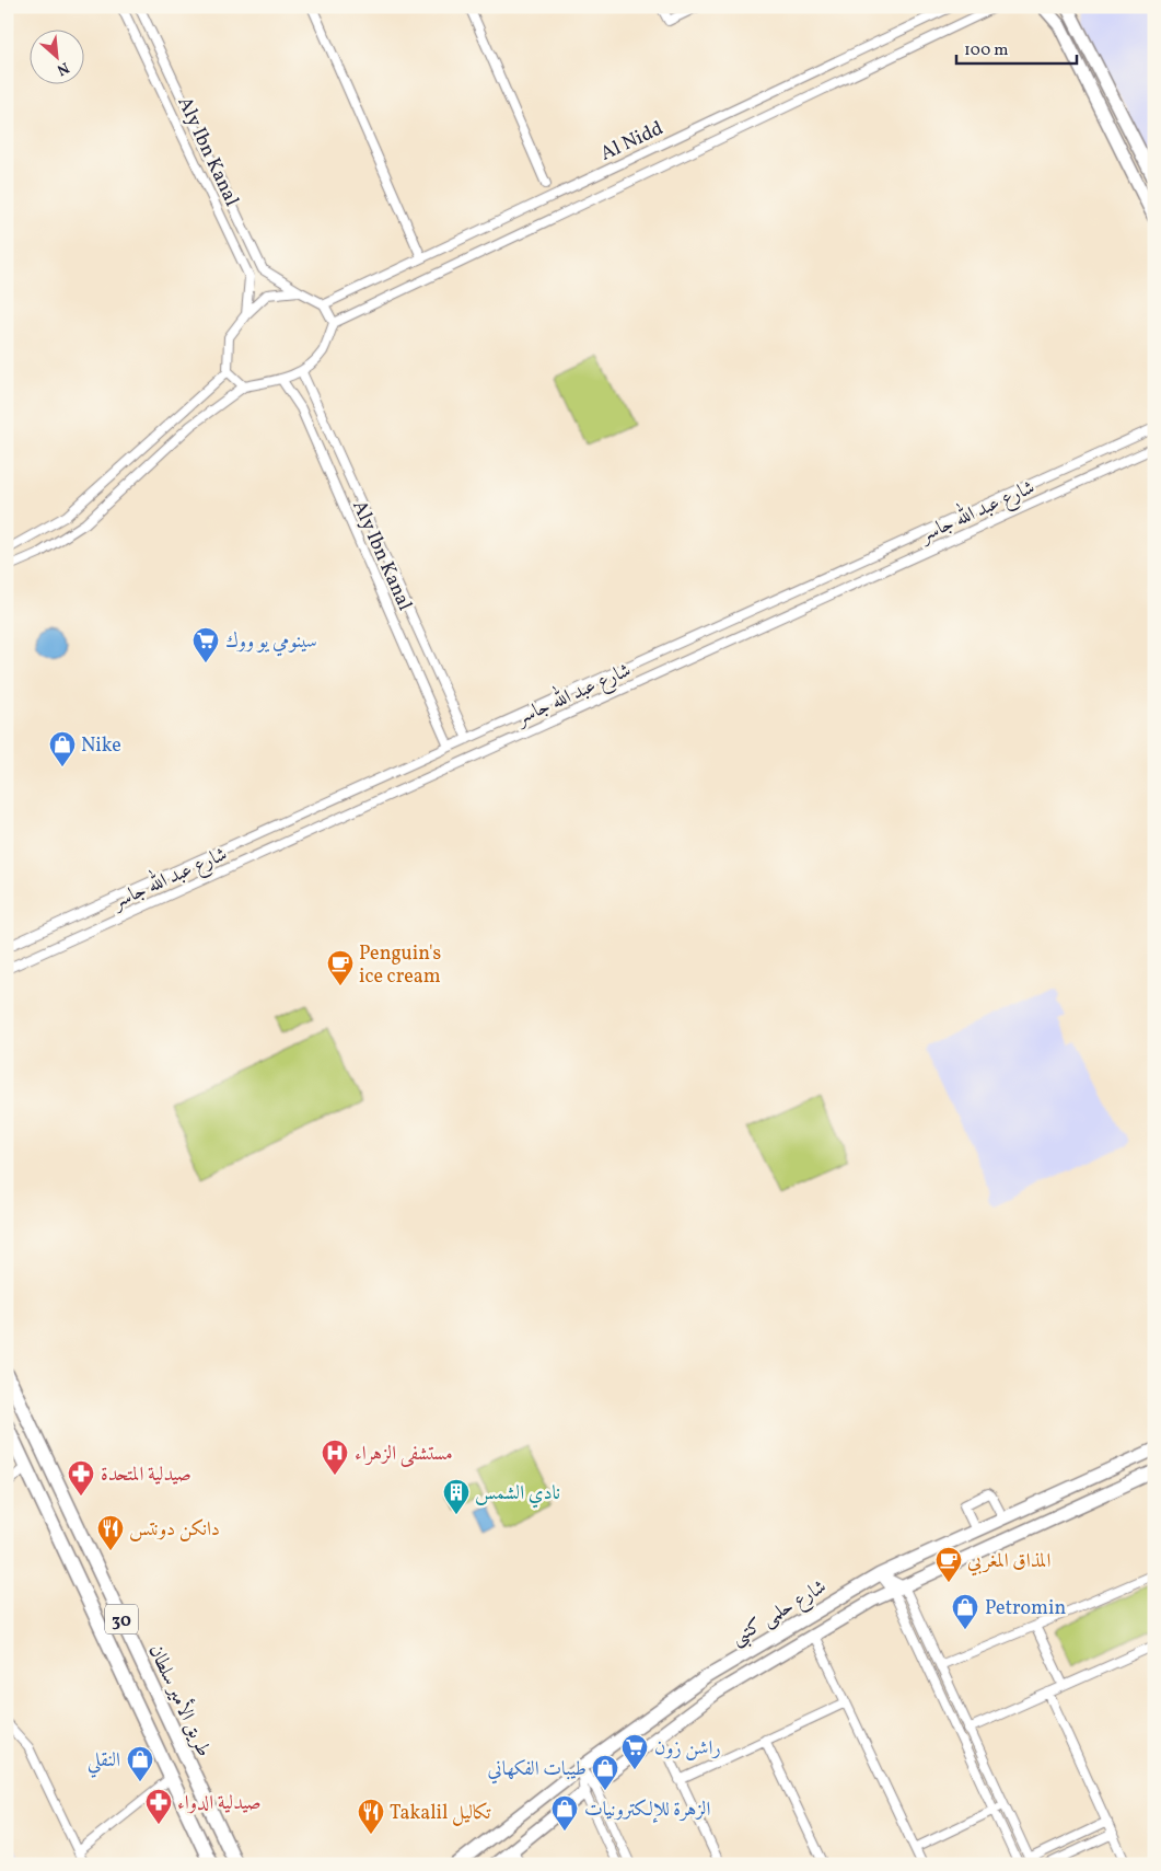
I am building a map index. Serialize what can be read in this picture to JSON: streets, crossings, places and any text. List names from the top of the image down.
{
  "streets": {
    "main road": ["30", "طريق الأمير سلطان"],
    "street": [
      "Al Nidd",
      "Aly Ibn Kanal",
      "شارع عبد الله جاسر",
      "شارع حلمى كتبى"
    ]
  },
  "crossings": [
    ["Al Nidd", "Aly Ibn Kanal"],
    ["Aly Ibn Kanal", "شارع عبد الله جاسر"]
  ],
  "places": {
    "supermarket": ["سينومي يو ووك", "راشن زون"],
    "shop": [
      "Nike",
      "Petromin",
      "النقلي",
      "طيبات الفكهاني",
      "الزهرة للإلكترونيات"
    ],
    "cafe": ["Penguin's ice cream", "المذاق المغربي"],
    "hospital": ["مستشفى الزهراء"],
    "pharmacy": ["صيدلية المتحدة", "صيدلية الدواء"],
    "building": ["نادي الشمس"],
    "restaurant": ["دانكن دونتس", "Takalil تكاليل"]
  },
  "scale_bar": "100 m",
  "north": "bottom right"
}
